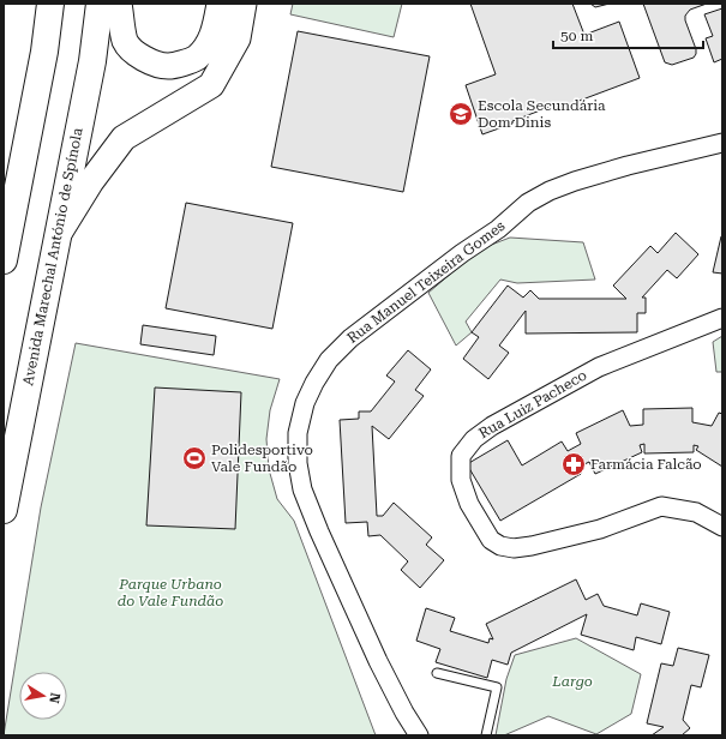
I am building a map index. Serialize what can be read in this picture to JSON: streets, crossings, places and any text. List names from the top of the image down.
{
  "streets": {
    "highway": ["Avenida Marechal António de Spínola"],
    "street": ["Rua Manuel Teixeira Gomes", "Rua Luiz Pacheco"]
  },
  "parks": ["Parque Urbano do Vale Fundão", "Largo"],
  "places": {
    "school or university": ["Escola Secundária Dom Dinis"],
    "sports": ["Polidesportivo Vale Fundão"],
    "pharmacy": ["Farmácia Falcão"]
  },
  "scale_bar": "50 m",
  "north": "right"
}
